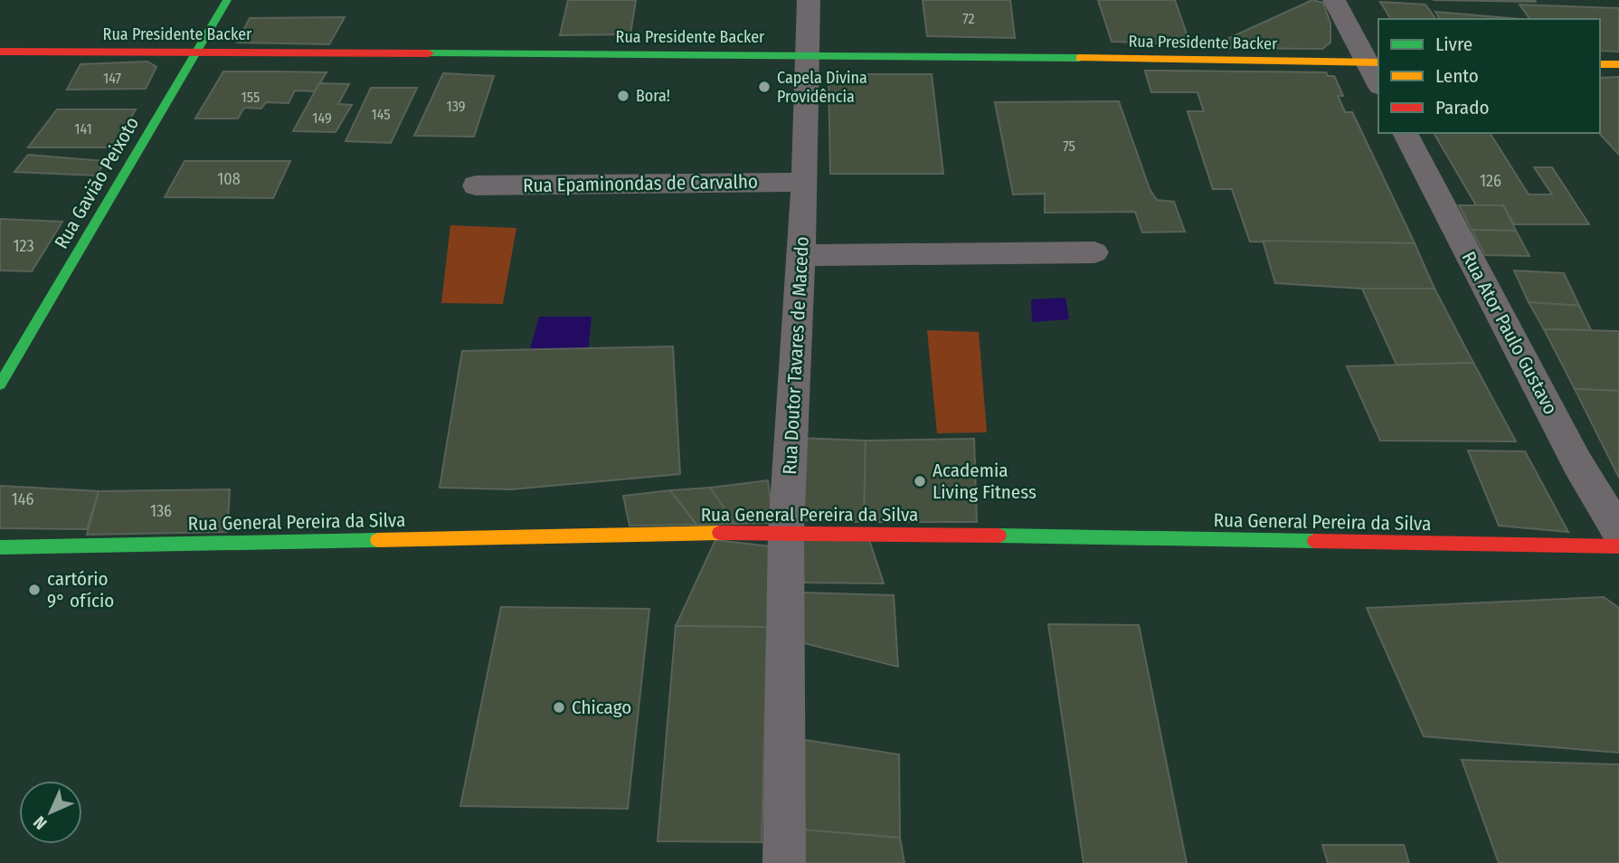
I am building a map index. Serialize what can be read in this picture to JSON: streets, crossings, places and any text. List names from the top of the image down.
{
  "streets": {
    "street": [
      "Rua Presidente Backer",
      "Rua Gavião Peixoto",
      "Rua Epaminondas de Carvalho",
      "Rua Ator Paulo Gustavo",
      "Rua Doutor Tavares de Macedo",
      "Rua General Pereira da Silva"
    ]
  },
  "crossings": [
    ["Rua Presidente Backer", "Rua Gavião Peixoto"],
    ["Rua Presidente Backer", "Rua Doutor Tavares de Macedo"],
    ["Rua Epaminondas de Carvalho", "Rua Doutor Tavares de Macedo"],
    ["Rua Doutor Tavares de Macedo", "Rua General Pereira da Silva"]
  ],
  "places": [
    "Capela Divina Providência",
    "Bora!",
    "Academia Living Fitness",
    "cartório 9° ofício",
    "Chicago"
  ],
  "house_numbers": [
    "72",
    "147",
    "155",
    "139",
    "145",
    "149",
    "141",
    "75",
    "108",
    "126",
    "123",
    "146",
    "136"
  ],
  "legend": ["Livre", "Lento", "Parado"],
  "north": "bottom left"
}
